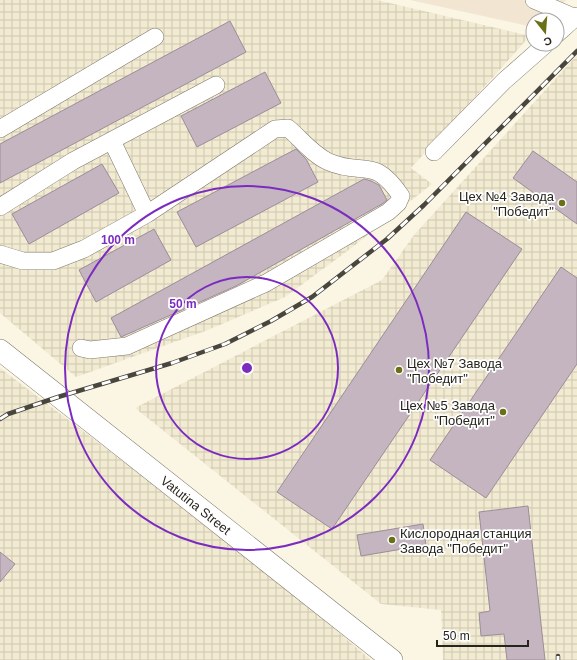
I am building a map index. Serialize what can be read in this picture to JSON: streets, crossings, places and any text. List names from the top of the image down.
{
  "streets": {
    "main road": ["Vatutina Street"]
  },
  "places": [
    "Цех №4 Завода \"Победит\"",
    "Цех №7 Завода \"Победит\"",
    "Цех №5 Завода \"Победит\"",
    "Кислородная станция Завода \"Победит\""
  ],
  "scale_bar": "50 m",
  "north": "bottom",
  "rings": ["100 m", "50 m"]
}
